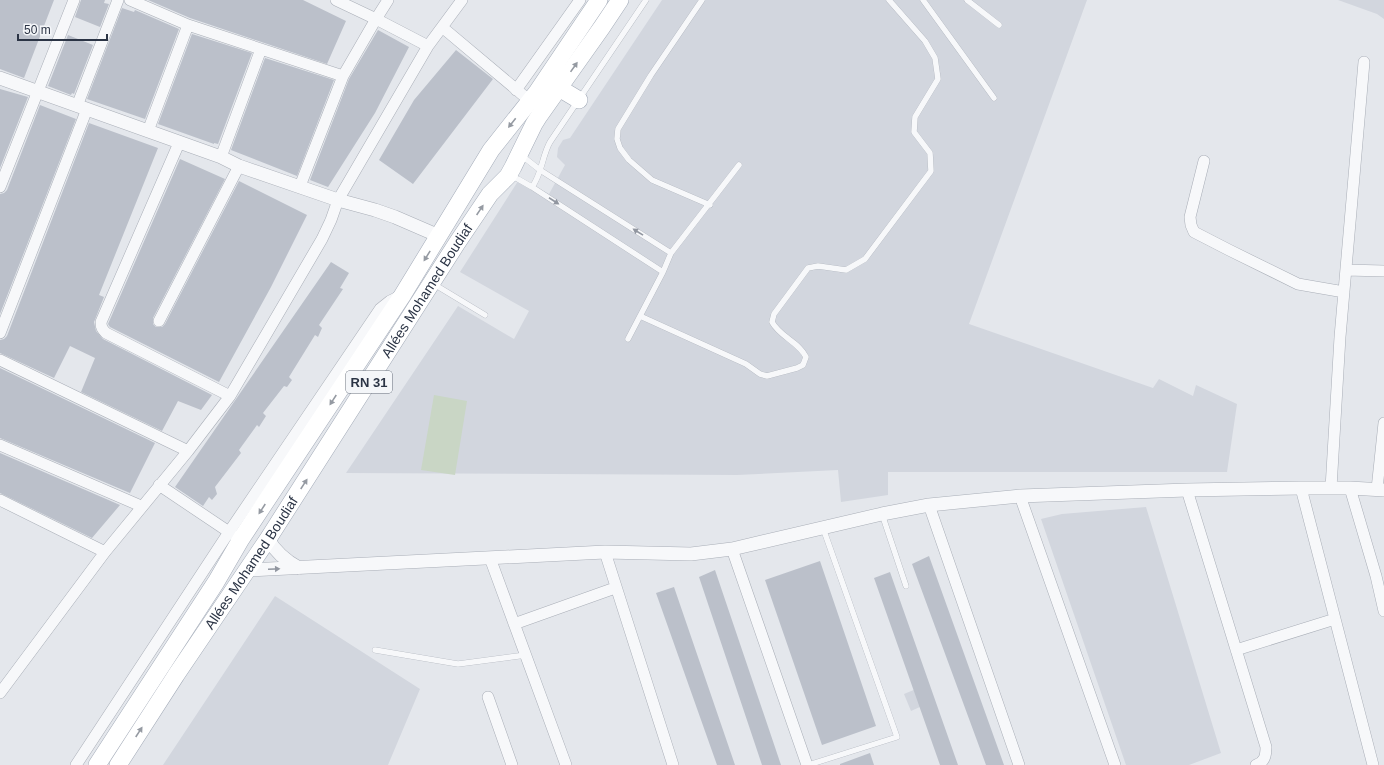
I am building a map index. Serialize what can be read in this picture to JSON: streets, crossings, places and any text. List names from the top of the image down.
{
  "streets": {
    "main road": ["Allées Mohamed Boudiaf", "RN 31"]
  },
  "scale_bar": "50 m"
}
